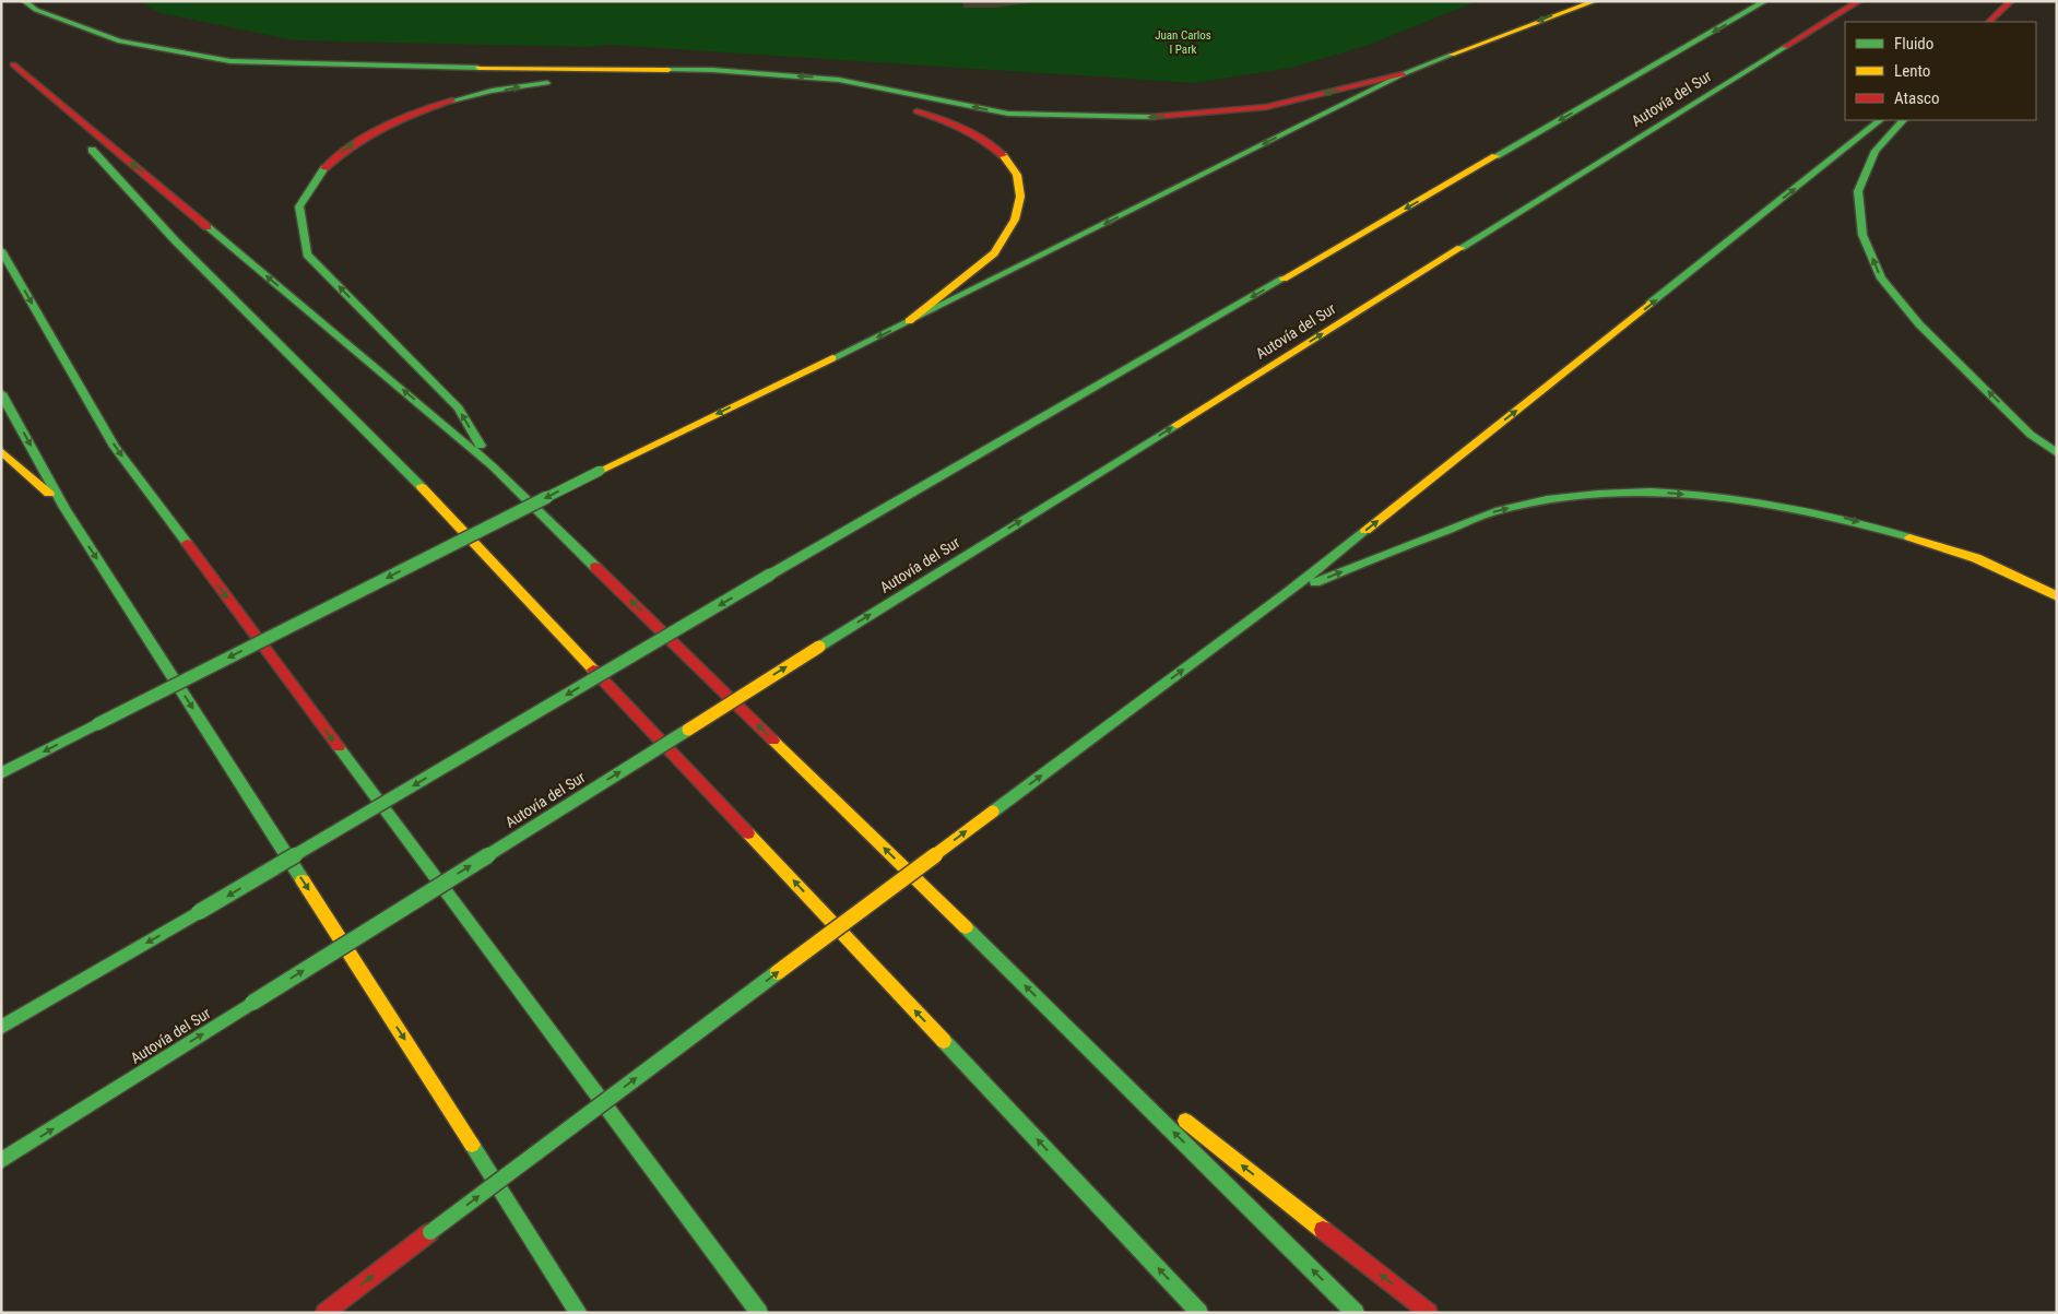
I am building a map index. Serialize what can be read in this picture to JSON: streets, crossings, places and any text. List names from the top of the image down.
{
  "streets": {
    "highway": ["Autovía del Sur"]
  },
  "parks": ["Juan Carlos I Park"],
  "legend": ["Fluido", "Lento", "Atasco"]
}
